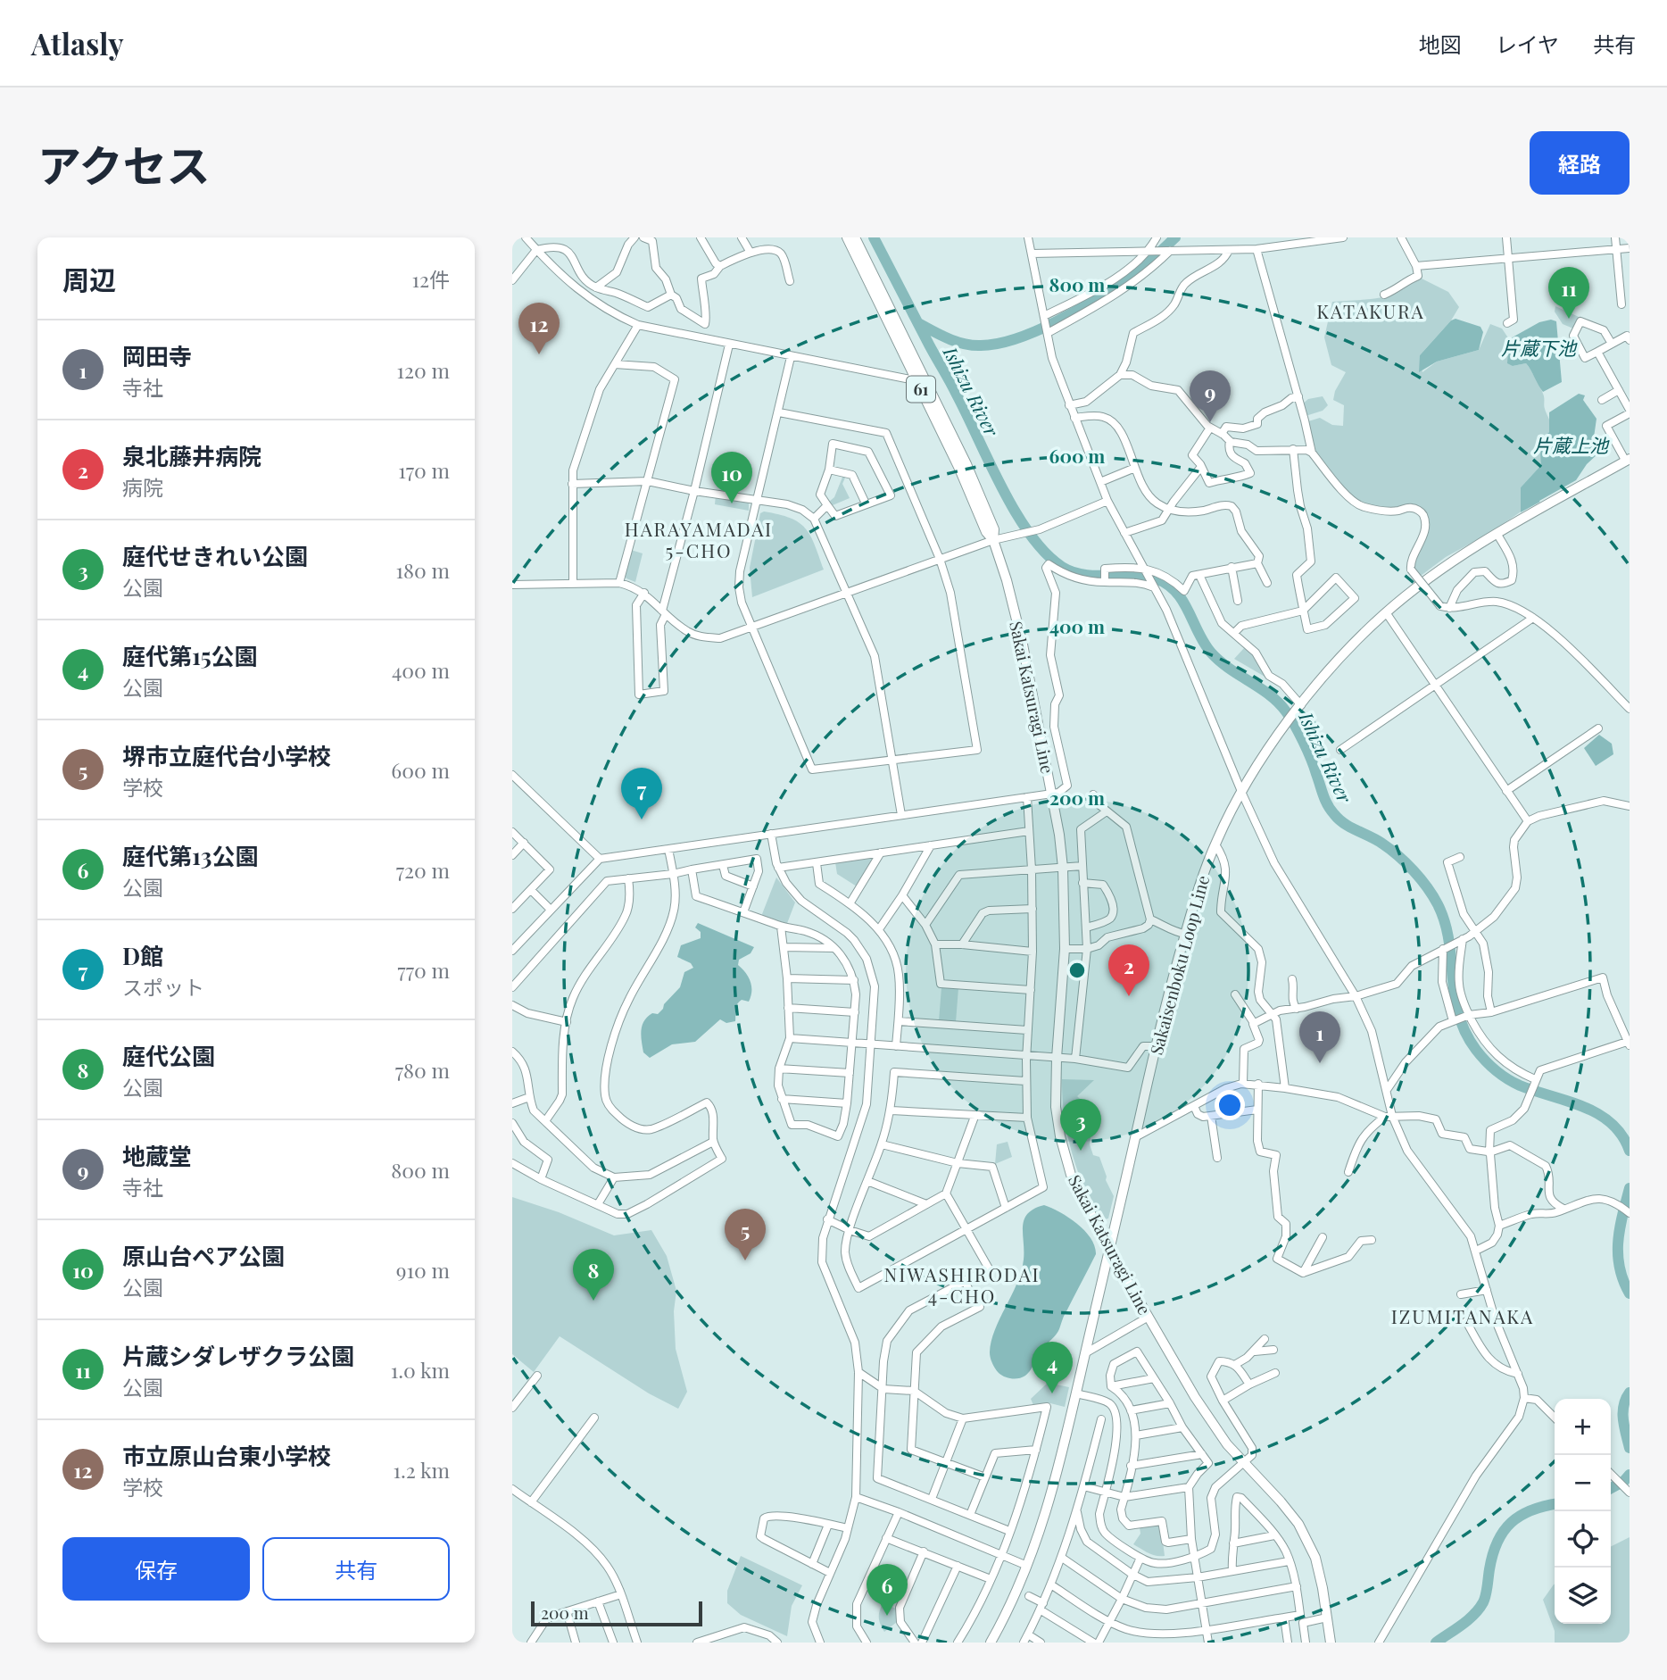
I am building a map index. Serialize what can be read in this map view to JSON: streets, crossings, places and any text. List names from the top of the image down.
{
  "streets": {
    "main road": ["61", "Sakai Katsuragi Line", "Sakaisenboku Loop Line"]
  },
  "crossings": [
    ["Sakai Katsuragi Line", "Sakaisenboku Loop Line"]
  ],
  "districts": [
    "KATAKURA",
    "HARAYAMADAI 5-CHO",
    "NIWASHIRODAI 4-CHO",
    "IZUMITANAKA"
  ],
  "water": ["片蔵下池", "Ishizu River", "片蔵上池"],
  "scale_bar": "200 m",
  "page": {
    "header": "Atlasly",
    "nav": ["地図", "レイヤ", "共有"],
    "title": "アクセス",
    "buttons": [
      "経路",
      ["保存", "共有"]
    ],
    "heading": ["周辺", "12件"],
    "pins": [
      "11",
      "12",
      "9",
      "10",
      "7",
      "2",
      "1",
      "3",
      "5",
      "8",
      "4",
      "6"
    ],
    "list": [
      {
        "mark": "1",
        "name": "岡田寺",
        "note": "寺社",
        "value": "120 m"
      },
      {
        "mark": "2",
        "name": "泉北藤井病院",
        "note": "病院",
        "value": "170 m"
      },
      {
        "mark": "3",
        "name": "庭代せきれい公園",
        "note": "公園",
        "value": "180 m"
      },
      {
        "mark": "4",
        "name": "庭代第15公園",
        "note": "公園",
        "value": "400 m"
      },
      {
        "mark": "5",
        "name": "堺市立庭代台小学校",
        "note": "学校",
        "value": "600 m"
      },
      {
        "mark": "6",
        "name": "庭代第13公園",
        "note": "公園",
        "value": "720 m"
      },
      {
        "mark": "7",
        "name": "D館",
        "note": "スポット",
        "value": "770 m"
      },
      {
        "mark": "8",
        "name": "庭代公園",
        "note": "公園",
        "value": "780 m"
      },
      {
        "mark": "9",
        "name": "地蔵堂",
        "note": "寺社",
        "value": "800 m"
      },
      {
        "mark": "10",
        "name": "原山台ペア公園",
        "note": "公園",
        "value": "910 m"
      },
      {
        "mark": "11",
        "name": "片蔵シダレザクラ公園",
        "note": "公園",
        "value": "1.0 km"
      },
      {
        "mark": "12",
        "name": "市立原山台東小学校",
        "note": "学校",
        "value": "1.2 km"
      }
    ],
    "map_buttons": ["+", "−"],
    "scale": "200 m"
  },
  "rings": [
    "800 m",
    "600 m",
    "400 m",
    "200 m"
  ]
}
